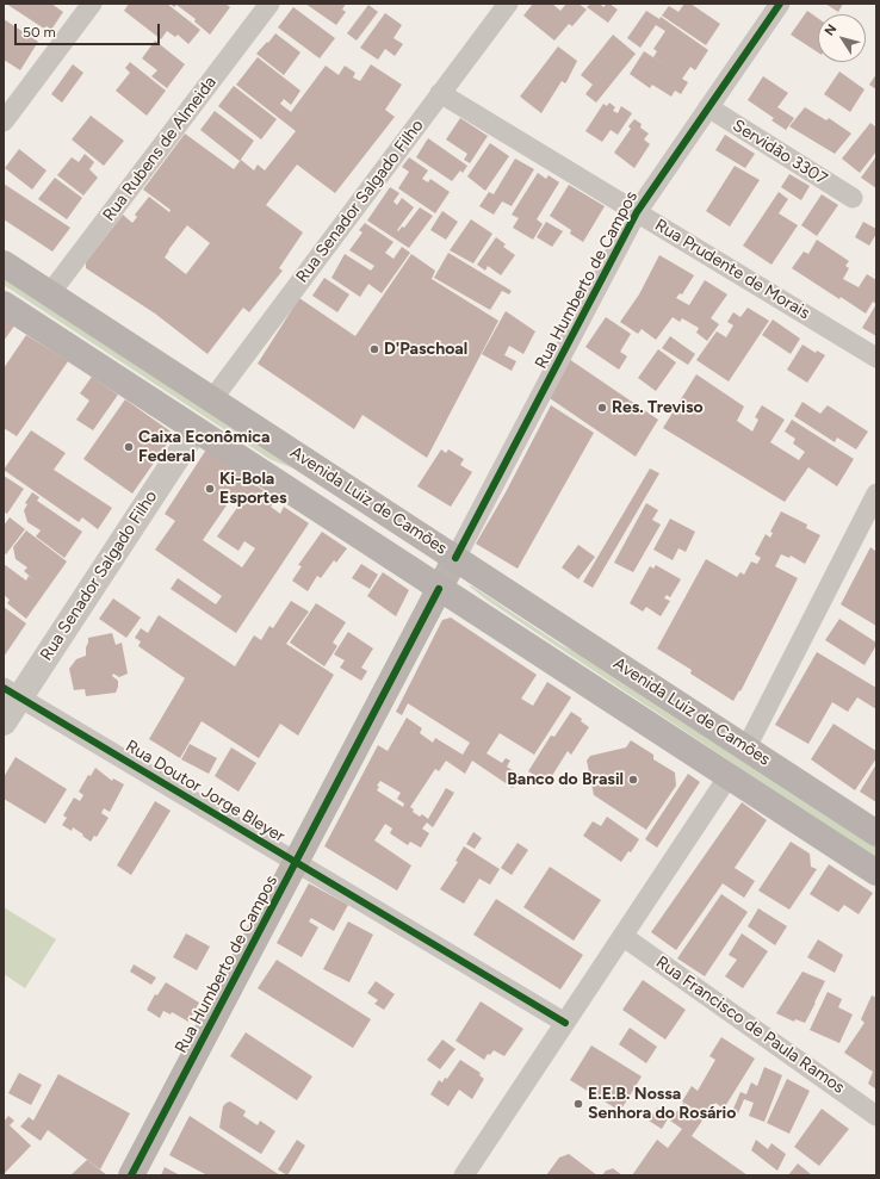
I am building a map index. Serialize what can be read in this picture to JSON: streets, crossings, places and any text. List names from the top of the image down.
{
  "streets": {
    "main road": ["Rua Humberto de Campos", "Avenida Luiz de Camões"],
    "street": [
      "Rua Rubens de Almeida",
      "Servidão 3307",
      "Rua Senador Salgado Filho",
      "Rua Prudente de Morais",
      "Rua Doutor Jorge Bleyer",
      "Rua Francisco de Paula Ramos"
    ]
  },
  "crossings": [
    ["Rua Rubens de Almeida", "Avenida Luiz de Camões"],
    ["Servidão 3307", "Rua Humberto de Campos"],
    ["Rua Senador Salgado Filho", "Rua Prudente de Morais"],
    ["Rua Senador Salgado Filho", "Avenida Luiz de Camões"],
    ["Rua Senador Salgado Filho", "Rua Doutor Jorge Bleyer"],
    ["Rua Prudente de Morais", "Rua Humberto de Campos"],
    ["Rua Humberto de Campos", "Avenida Luiz de Camões"],
    ["Rua Humberto de Campos", "Rua Doutor Jorge Bleyer"]
  ],
  "places": [
    "D'Paschoal",
    "Res. Treviso",
    "Caixa Econômica Federal",
    "Ki-Bola Esportes",
    "Banco do Brasil",
    "E.E.B. Nossa Senhora do Rosário"
  ],
  "scale_bar": "50 m",
  "north": "top left"
}
